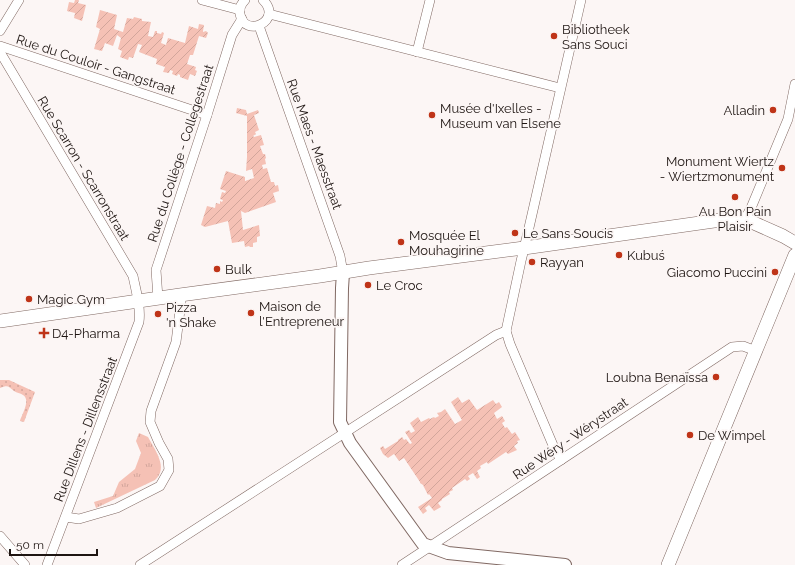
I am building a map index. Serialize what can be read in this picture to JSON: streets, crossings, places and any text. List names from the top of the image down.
{
  "streets": {
    "street": [
      "Rue du Couloir - Gangstraat",
      "Rue Maes - Maesstraat",
      "Rue du Collège - Collegestraat",
      "Rue Scarron - Scarronstraat",
      "Rue Dillens - Dillensstraat",
      "Rue Wéry - Wérystraat"
    ]
  },
  "crossings": [
    ["Rue du Couloir - Gangstraat", "Rue du Collège - Collegestraat"],
    ["Rue Scarron - Scarronstraat", "Rue Dillens - Dillensstraat"]
  ],
  "places": {
    "other": [
      "Bibliotheek Sans Souci",
      "Alladin",
      "Musée d'Ixelles - Museum van Elsene",
      "Monument Wiertz - Wiertzmonument",
      "Au Bon Pain Plaisir",
      "Le Sans Soucis",
      "Mosquée El Mouhagirine",
      "Kubuś",
      "Rayyan",
      "Bulk",
      "Giacomo Puccini",
      "Le Croc",
      "Magic Gym",
      "Maison de l'Entrepreneur",
      "Pizza 'n Shake",
      "Loubna Benaïssa",
      "De Wimpel"
    ],
    "health": ["D4-Pharma"]
  },
  "scale_bar": "50 m"
}
